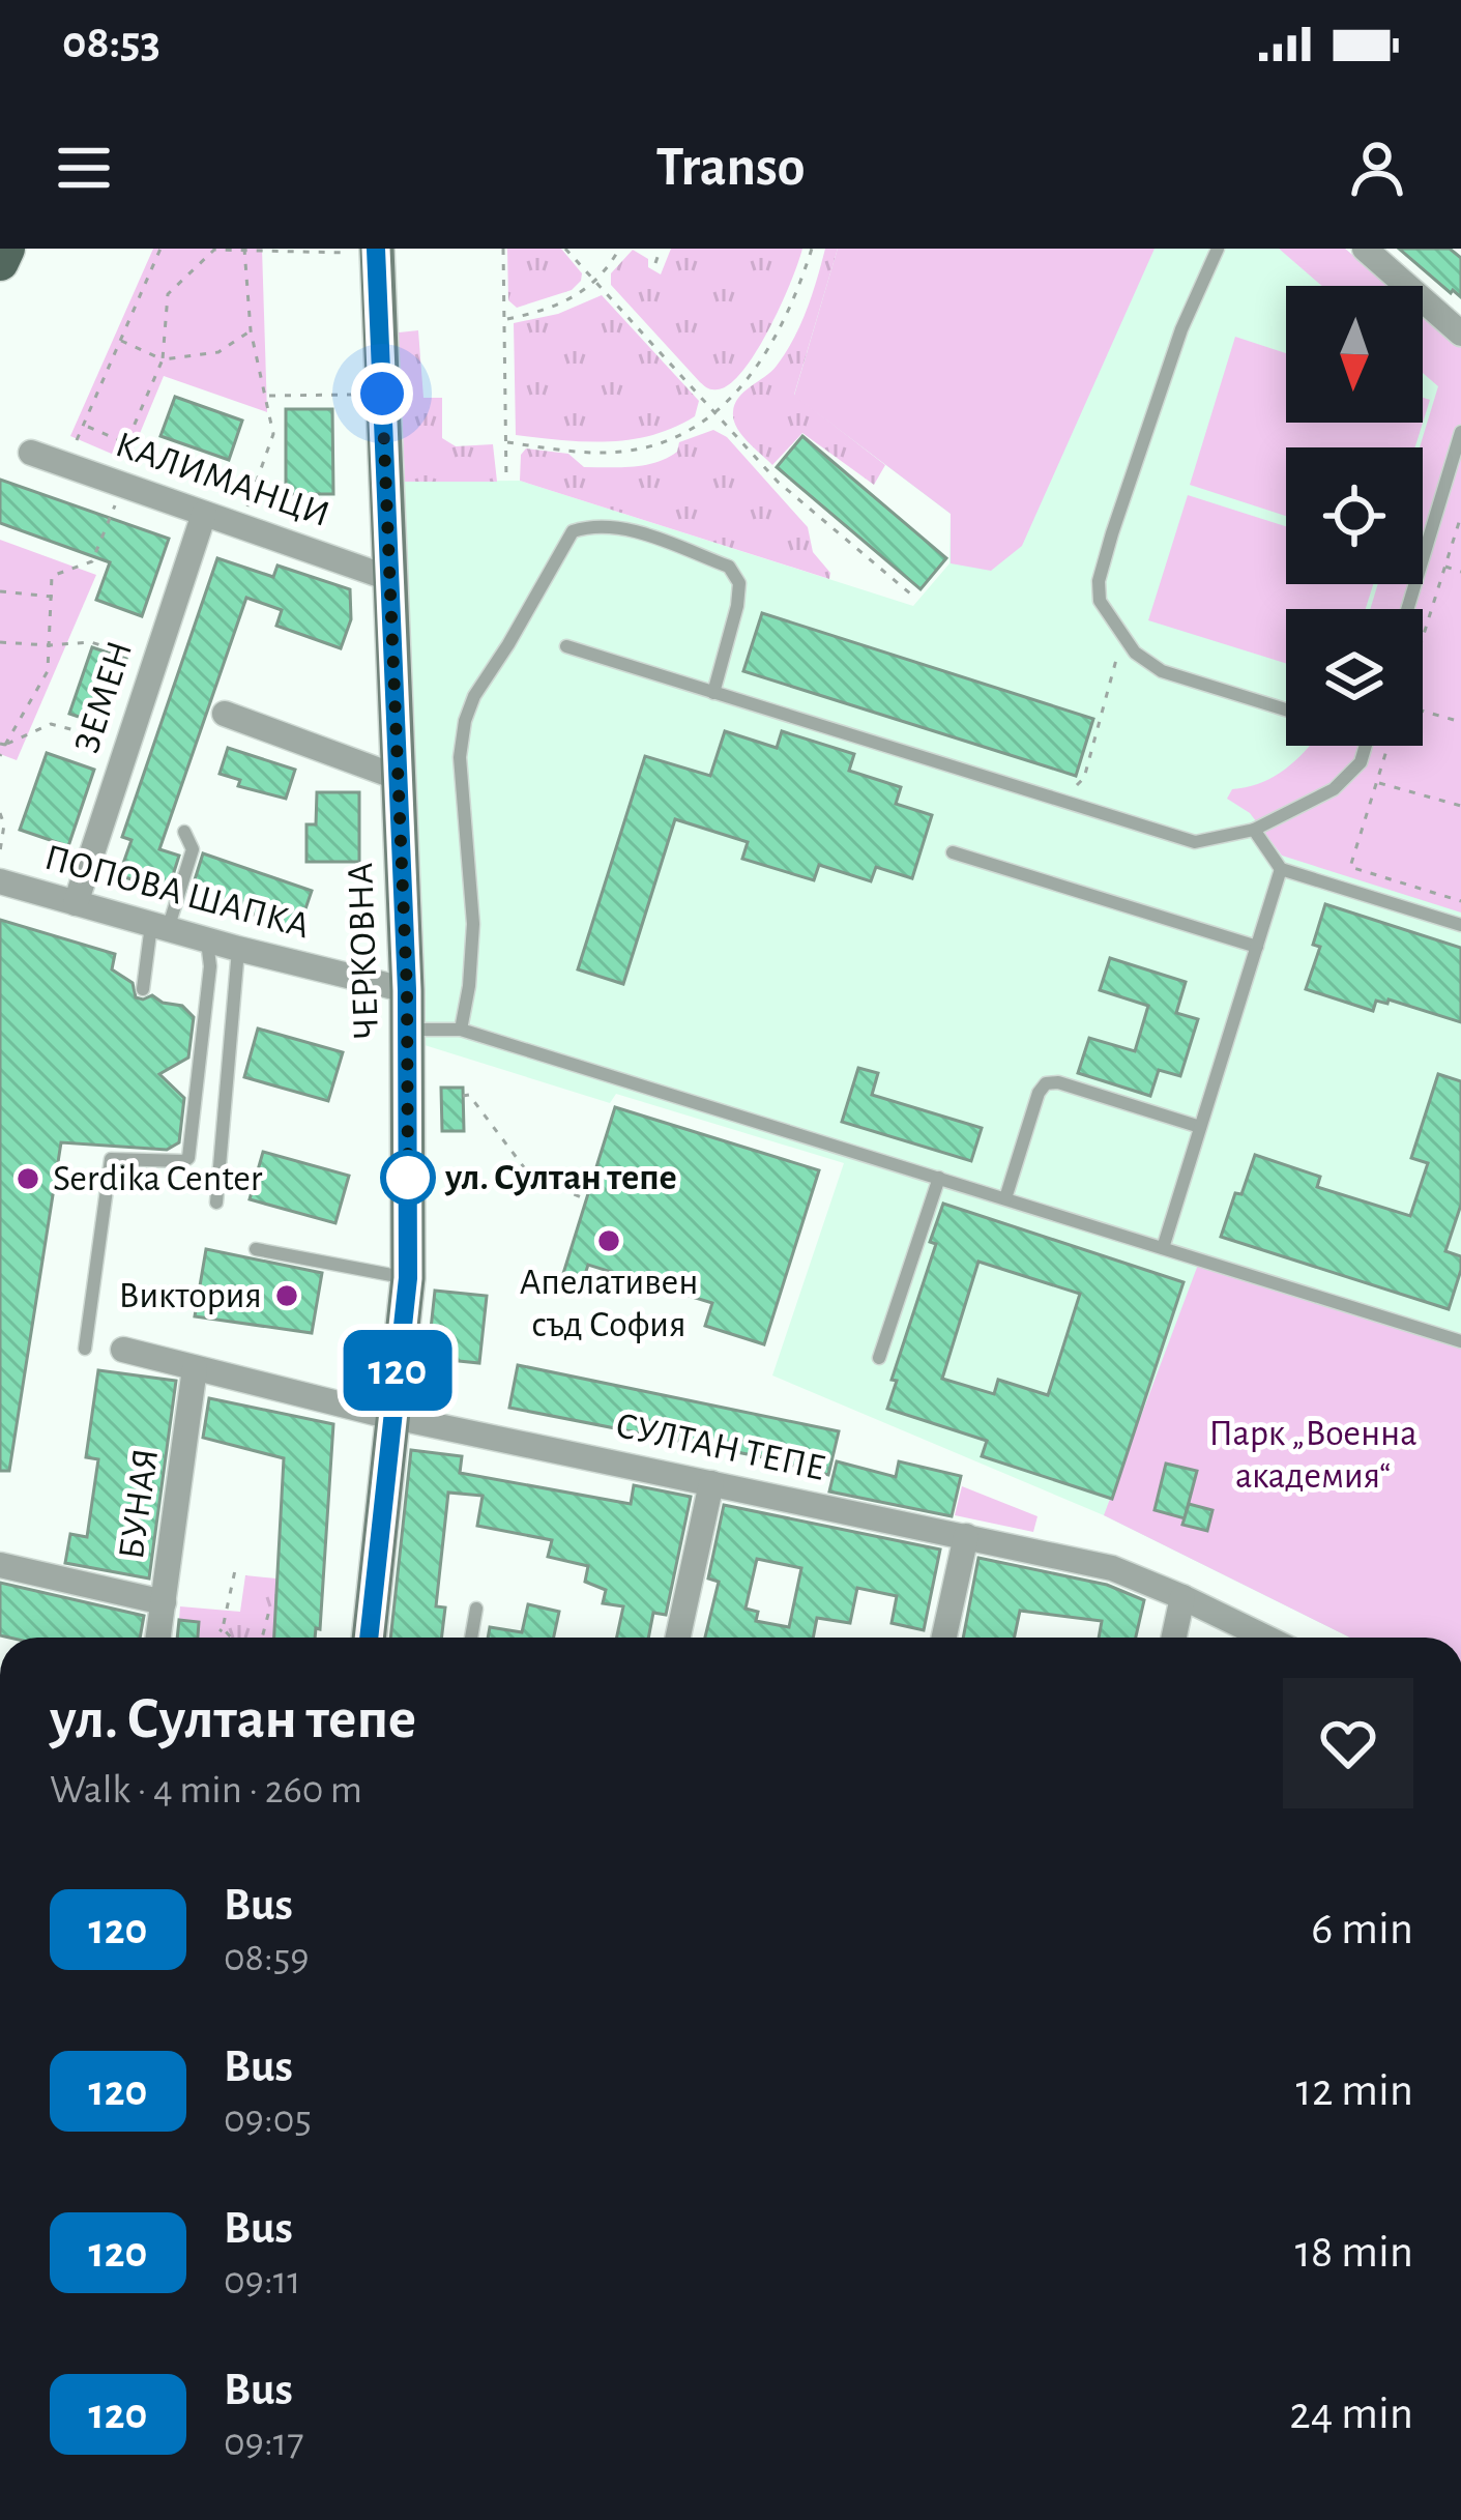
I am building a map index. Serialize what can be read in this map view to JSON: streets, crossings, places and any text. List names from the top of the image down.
{
  "streets": {
    "street": [
      "КАЛИМАНЦИ",
      "ЗЕМЕН",
      "ПОПОВА ШАПКА",
      "ЧЕРКОВНА",
      "СУЛТАН ТЕПЕ",
      "БУНАЯ"
    ]
  },
  "crossings": [
    ["КАЛИМАНЦИ", "ЗЕМЕН"],
    ["КАЛИМАНЦИ", "ЧЕРКОВНА"],
    ["ЗЕМЕН", "ПОПОВА ШАПКА"],
    ["ПОПОВА ШАПКА", "ЧЕРКОВНА"],
    ["ЧЕРКОВНА", "СУЛТАН ТЕПЕ"],
    ["СУЛТАН ТЕПЕ", "БУНАЯ"]
  ],
  "parks": ["Парк „Военна академия“"],
  "places": [
    "ул. Султан тепе",
    "Serdika Center",
    "Апелативен съд София",
    "Виктория"
  ],
  "lines": ["bus line 120"],
  "north": "bottom",
  "page": {
    "status": "08:53",
    "header": "Transo",
    "on_map": "120",
    "heading": ["ул. Султан тепе", "Walk · 4 min · 260 m"],
    "list": [
      {
        "mark": "120",
        "name": "Bus",
        "note": "08:59",
        "value": "6 min"
      },
      {
        "mark": "120",
        "name": "Bus",
        "note": "09:05",
        "value": "12 min"
      },
      {
        "mark": "120",
        "name": "Bus",
        "note": "09:11",
        "value": "18 min"
      },
      {
        "mark": "120",
        "name": "Bus",
        "note": "09:17",
        "value": "24 min"
      }
    ]
  }
}
